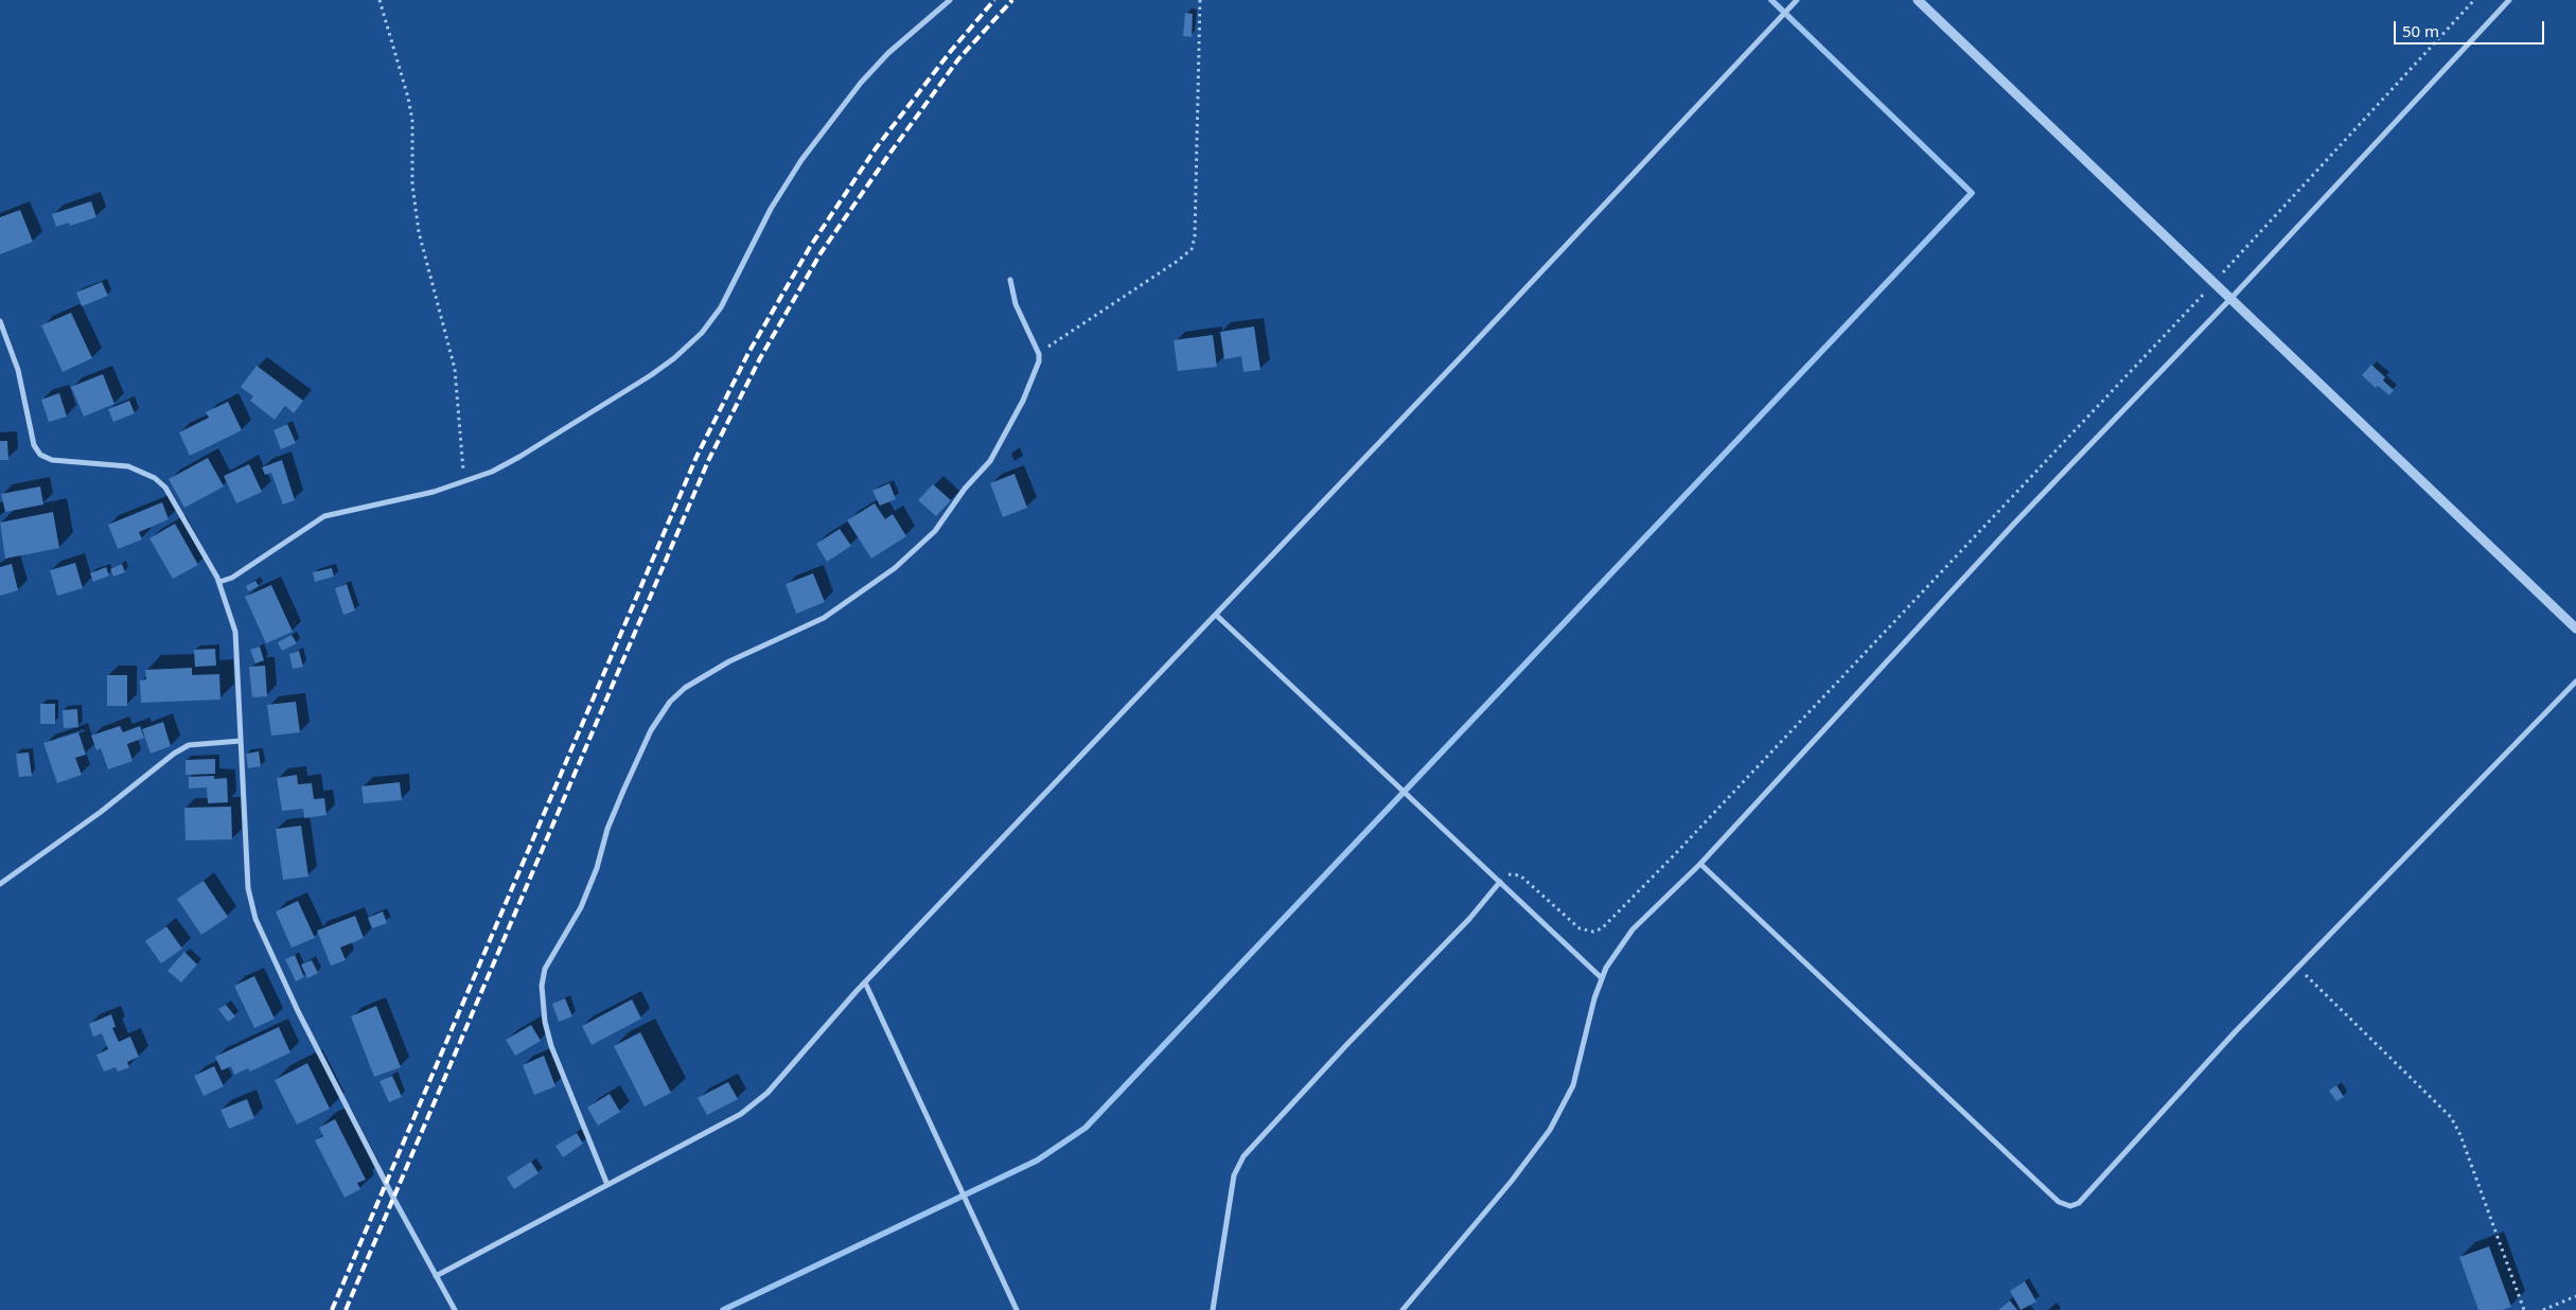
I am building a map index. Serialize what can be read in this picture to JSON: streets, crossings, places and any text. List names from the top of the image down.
{
  "scale_bar": "50 m"
}
